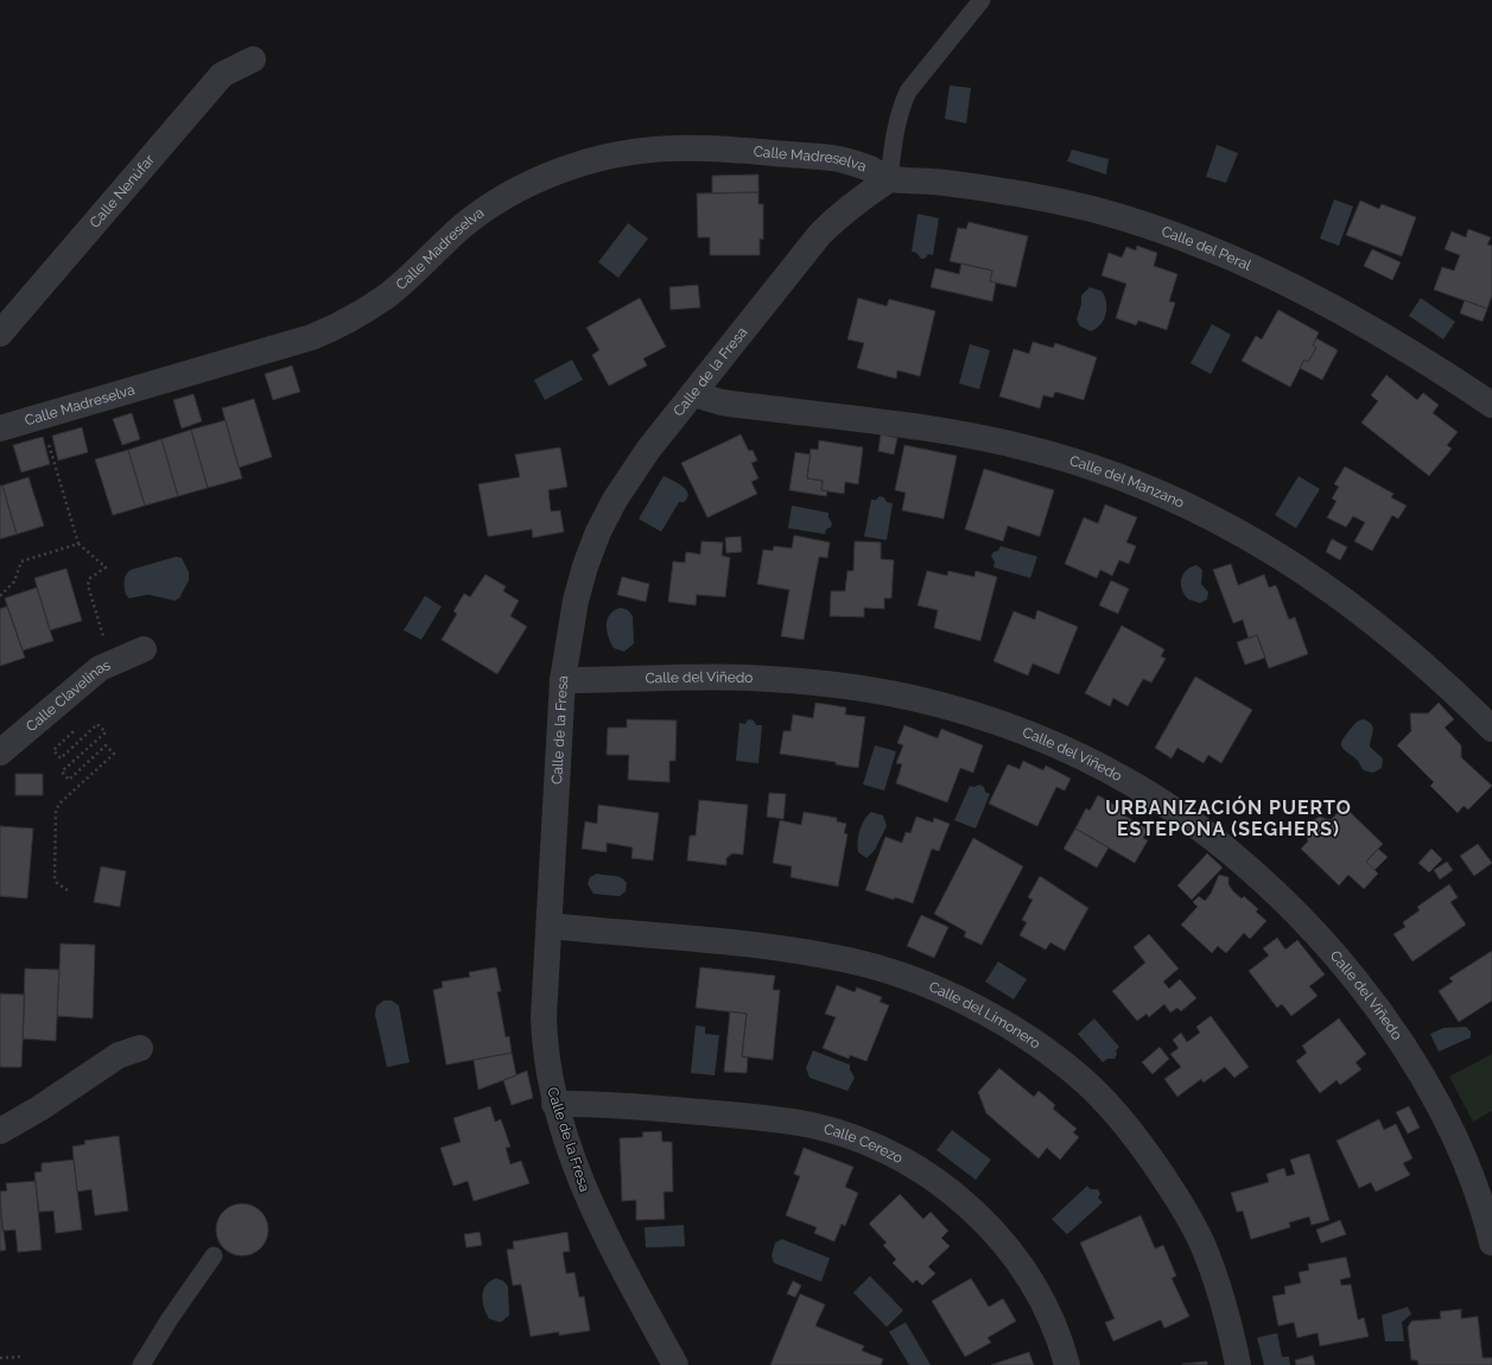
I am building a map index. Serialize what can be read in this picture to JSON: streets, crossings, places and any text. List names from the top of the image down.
{
  "streets": {
    "street": [
      "Calle Madreselva",
      "Calle Nenúfar",
      "Calle del Peral",
      "Calle de la Fresa",
      "Calle del Manzano",
      "Calle del Viñedo",
      "Calle Clavelinas",
      "Calle del Limonero",
      "Calle Cerezo"
    ]
  },
  "crossings": [
    ["Calle Madreselva", "Calle del Peral"],
    ["Calle Madreselva", "Calle de la Fresa"],
    ["Calle del Peral", "Calle de la Fresa"],
    ["Calle de la Fresa", "Calle del Manzano"],
    ["Calle de la Fresa", "Calle del Viñedo"],
    ["Calle de la Fresa", "Calle del Limonero"],
    ["Calle de la Fresa", "Calle Cerezo"]
  ],
  "districts": ["URBANIZACIÓN PUERTO ESTEPONA (SEGHERS)"]
}
